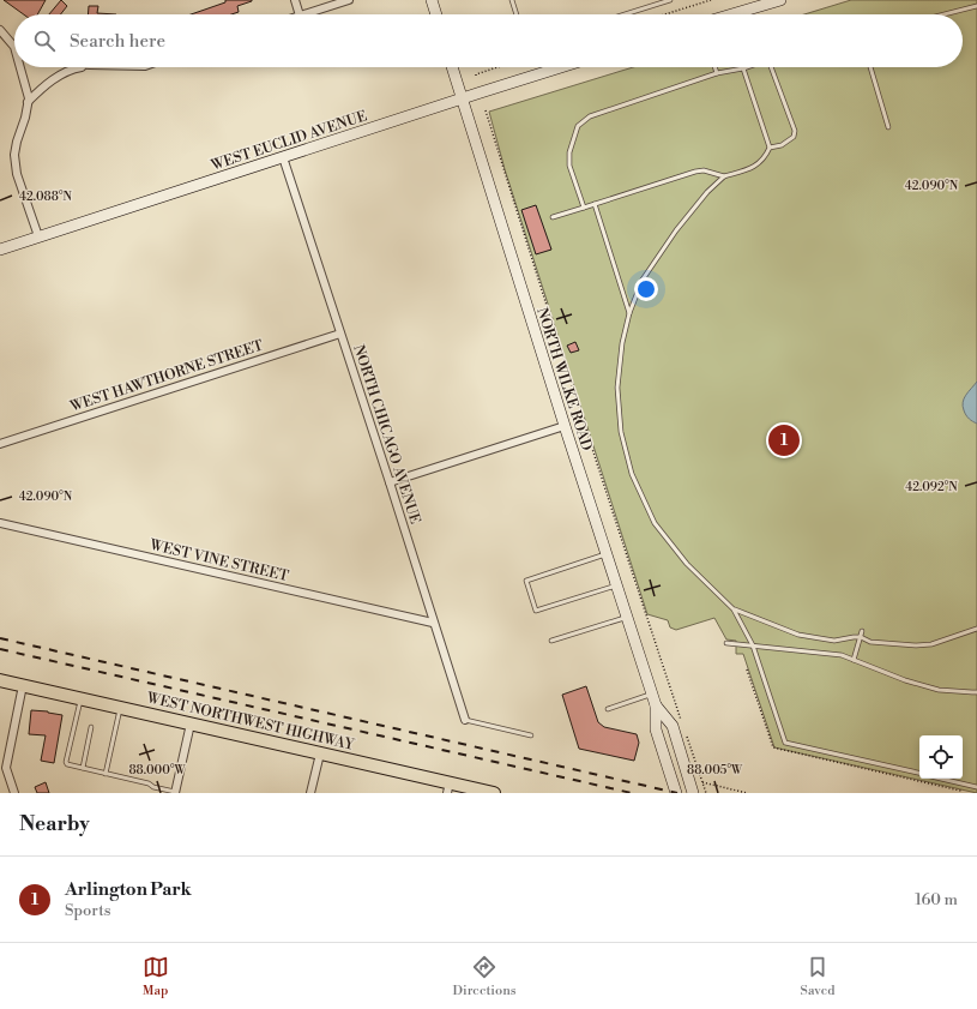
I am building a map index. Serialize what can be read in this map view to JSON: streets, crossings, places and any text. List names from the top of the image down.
{
  "streets": {
    "main road": ["WEST EUCLID AVENUE", "NORTH WILKE ROAD", "WEST NORTHWEST HIGHWAY"],
    "street": ["WEST HAWTHORNE STREET", "NORTH CHICAGO AVENUE", "WEST VINE STREET"]
  },
  "crossings": [
    ["WEST EUCLID AVENUE", "NORTH WILKE ROAD"],
    ["WEST EUCLID AVENUE", "NORTH CHICAGO AVENUE"],
    ["WEST HAWTHORNE STREET", "NORTH CHICAGO AVENUE"],
    ["NORTH CHICAGO AVENUE", "WEST VINE STREET"]
  ],
  "page": {
    "search": "Search here",
    "pins": "1",
    "heading": "Nearby",
    "list": [
      {
        "mark": "1",
        "name": "Arlington Park",
        "note": "Sports",
        "value": "160 m"
      }
    ],
    "nav": ["Map", "Directions", "Saved"]
  },
  "coordinates": [
    "42.090°N",
    "42.088°N",
    "42.092°N",
    "88.000°W",
    "88.005°W"
  ]
}
